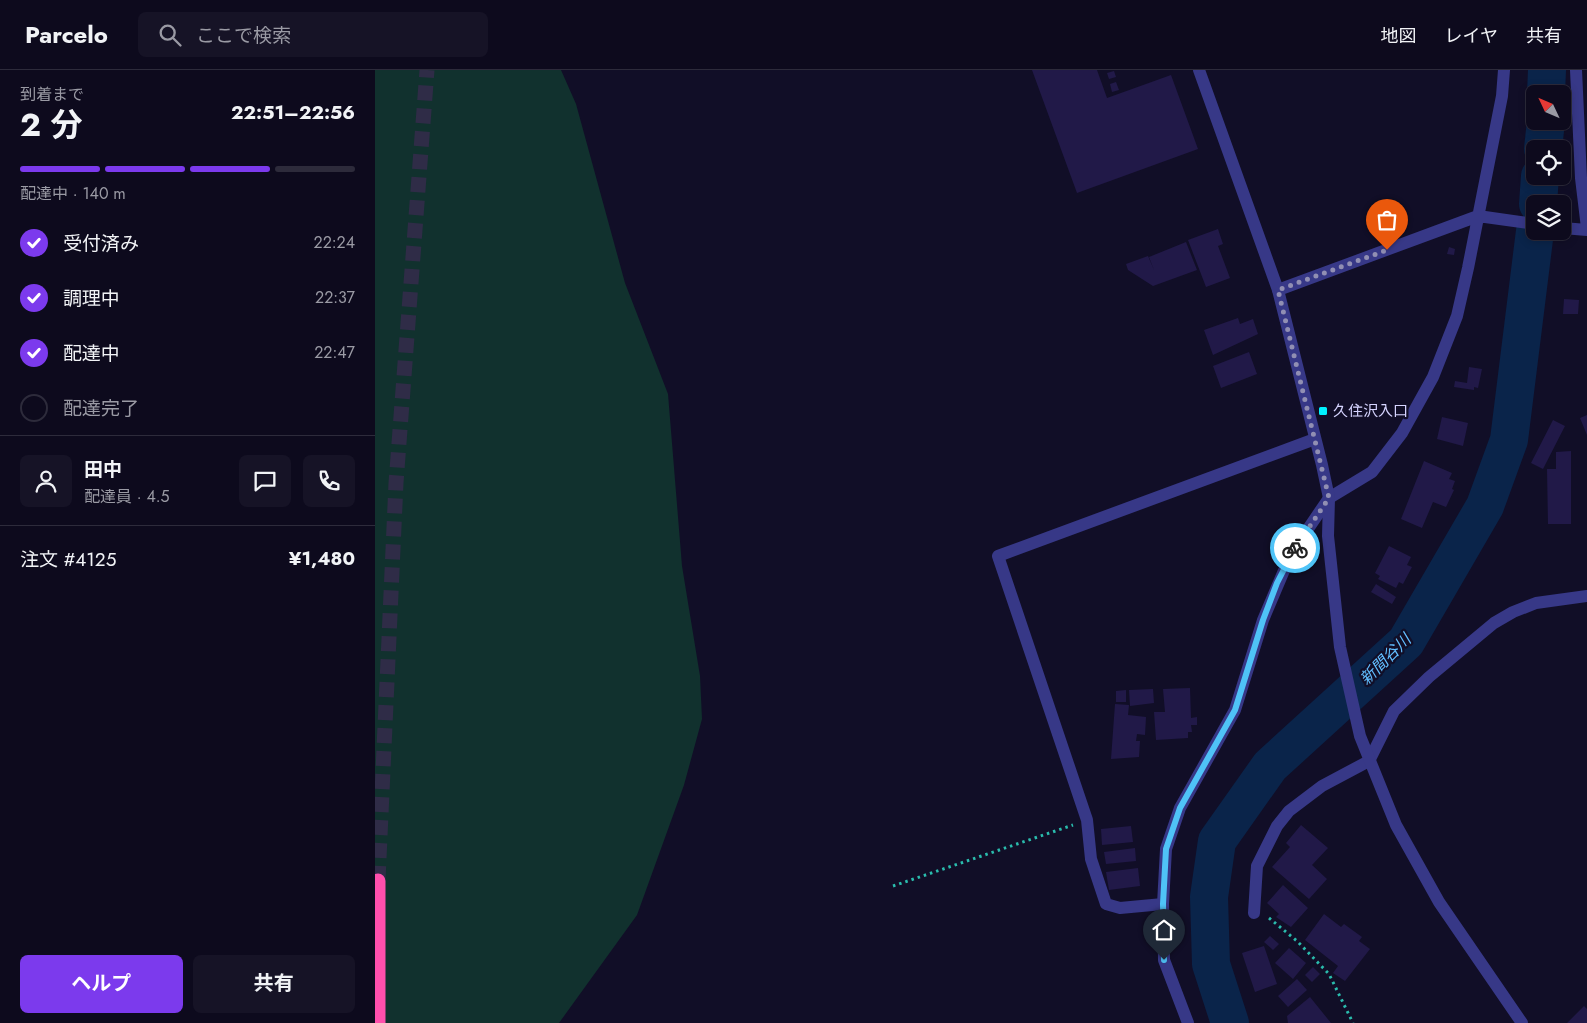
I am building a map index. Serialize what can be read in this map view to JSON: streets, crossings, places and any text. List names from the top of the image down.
{
  "water": ["新間谷川"],
  "places": {
    "transit": ["久住沢入口"]
  },
  "north": "top left",
  "page": {
    "header": "Parcelo",
    "search": "ここで検索",
    "nav": ["地図", "レイヤ", "共有"],
    "heading": ["2 分", "到着まで", "22:51–22:56"],
    "panel": [
      "田中",
      "配達員 · 4.5",
      "注文 #4125",
      "¥1,480"
    ],
    "bar": "配達中 · 140 m",
    "list": [
      ["受付済み", "22:24"],
      ["調理中", "22:37"],
      ["配達中", "22:47"],
      "配達完了"
    ],
    "buttons": ["ヘルプ", "共有"]
  }
}
